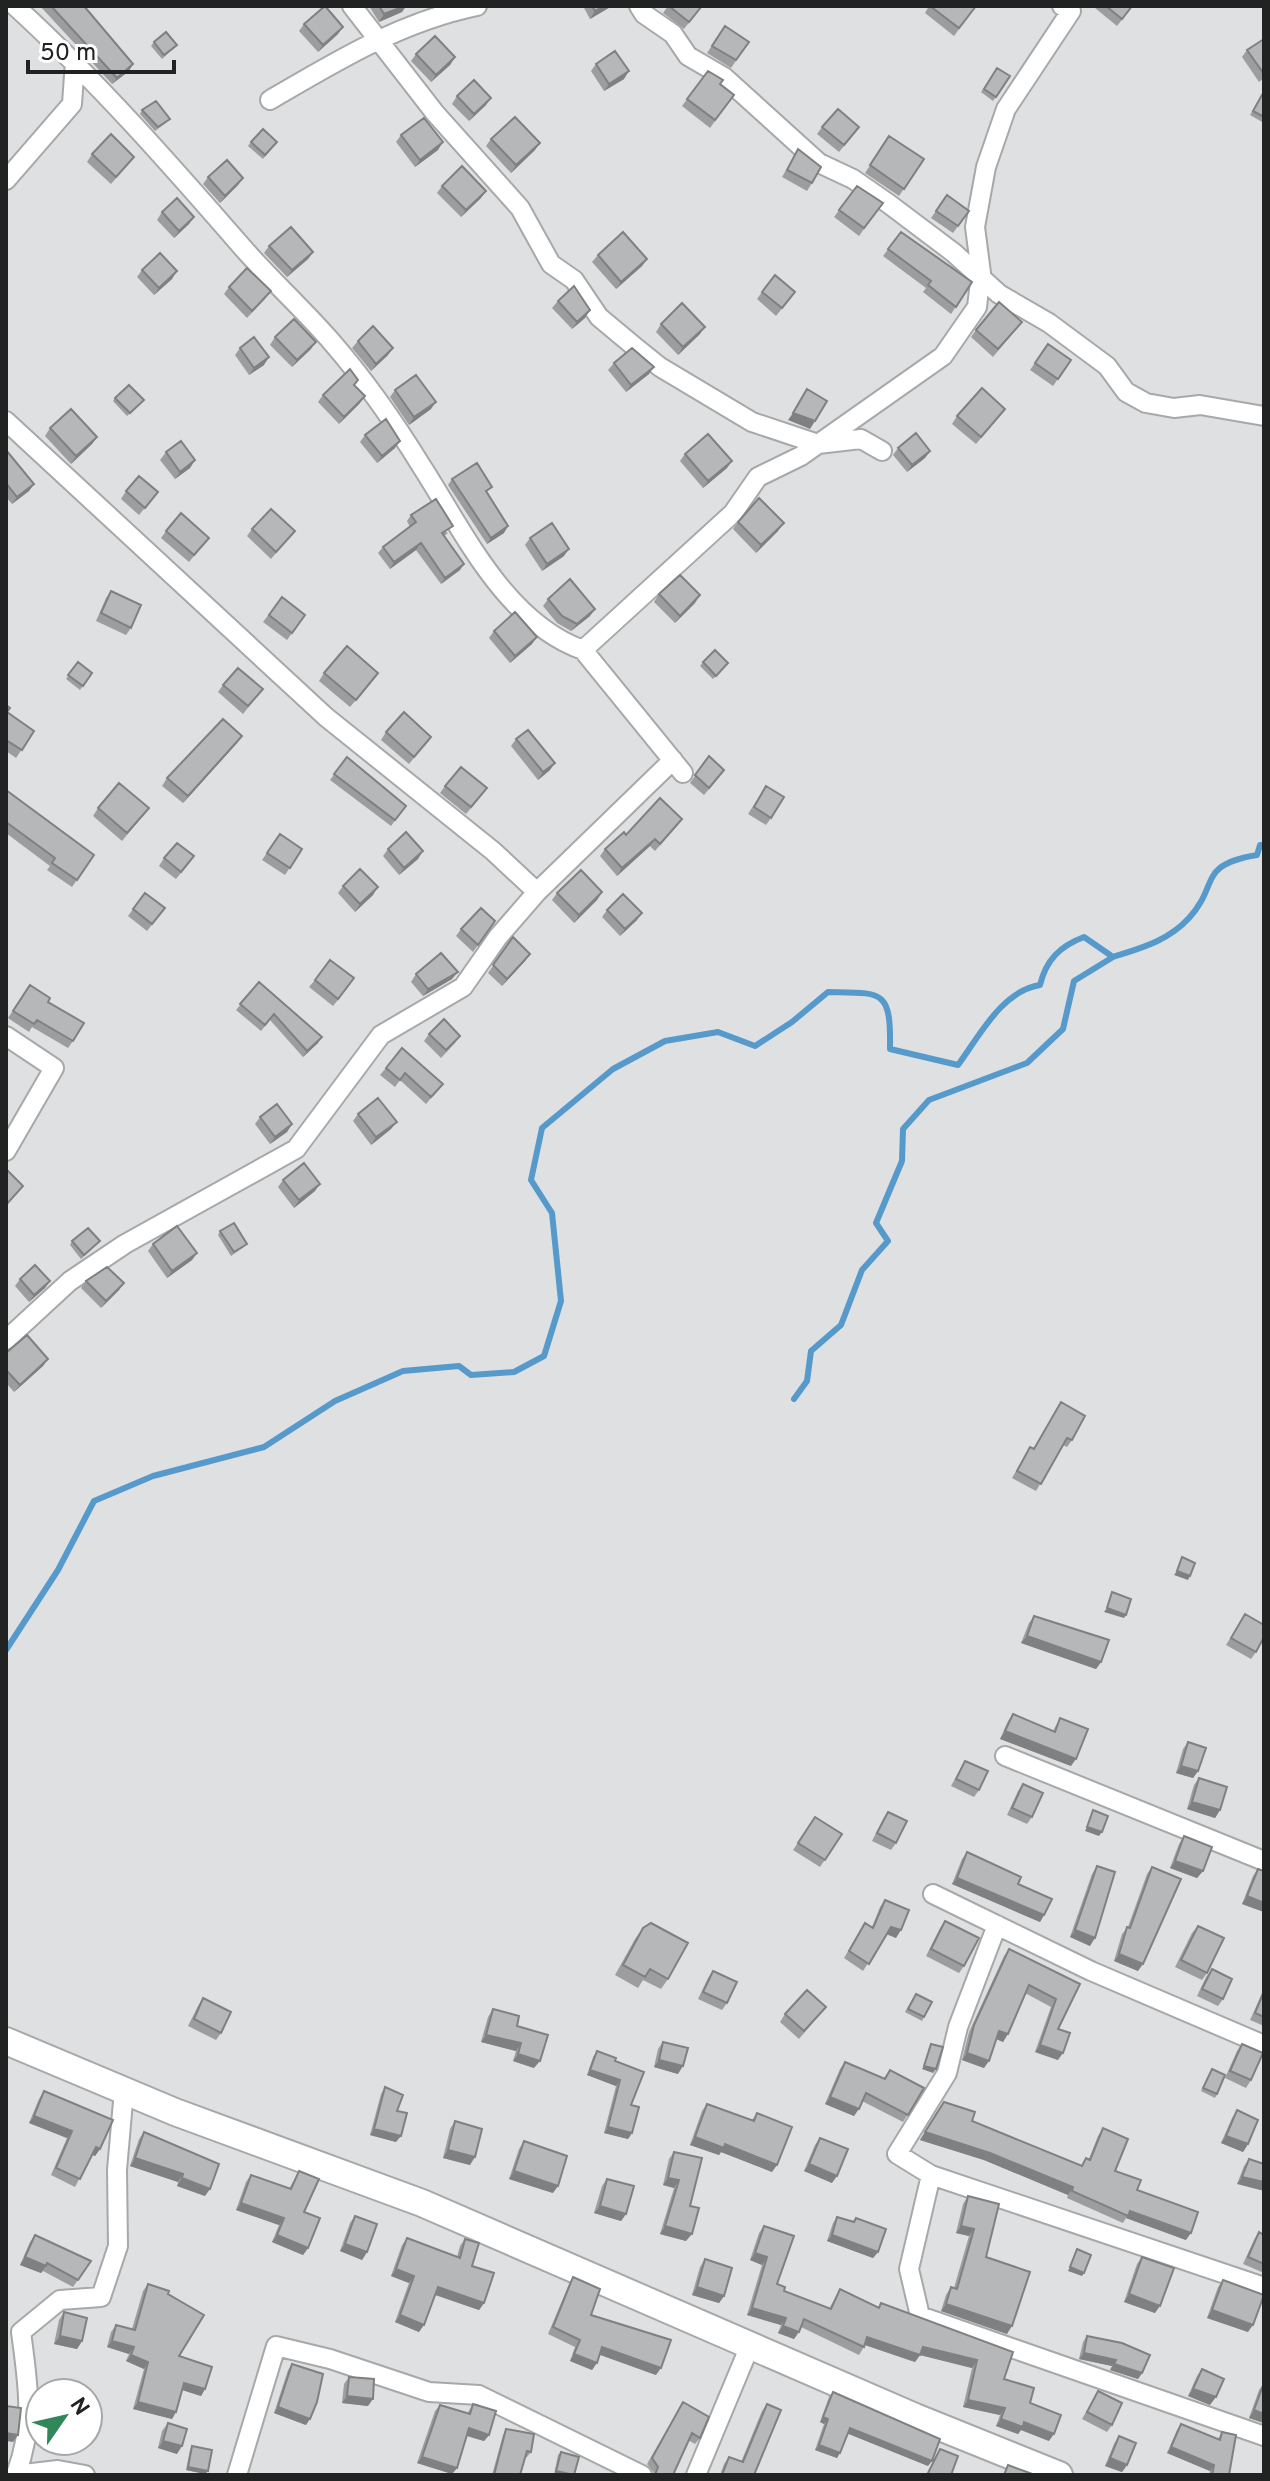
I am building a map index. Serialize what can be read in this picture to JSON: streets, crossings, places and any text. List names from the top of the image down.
{
  "scale_bar": "50 m",
  "north": "top right"
}
